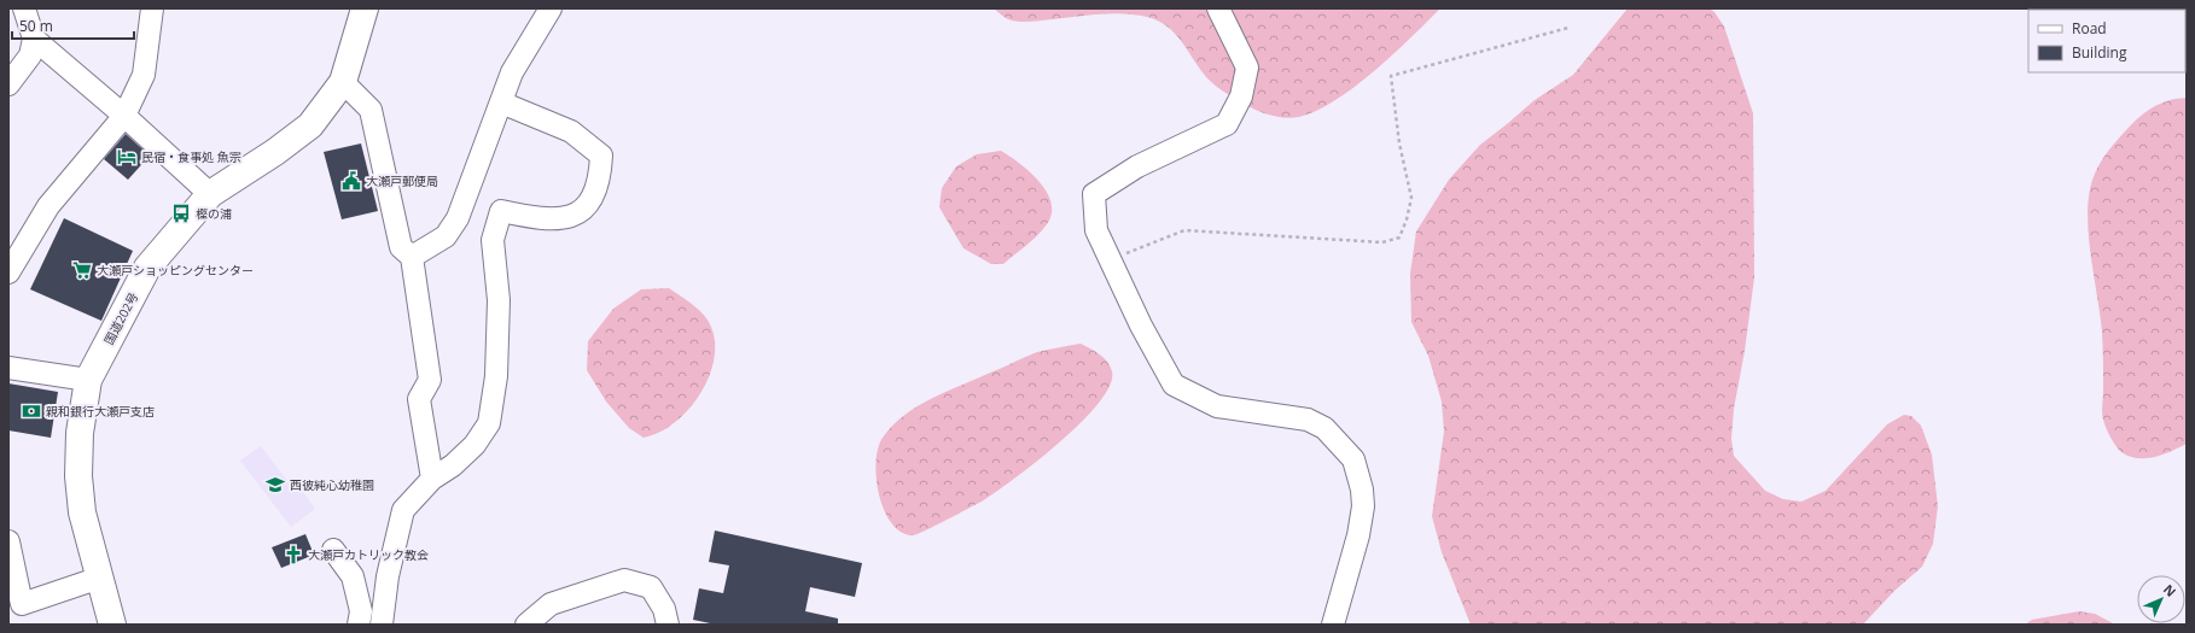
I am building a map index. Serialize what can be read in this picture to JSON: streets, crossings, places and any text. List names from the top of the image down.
{
  "streets": {
    "highway": ["国道202号"]
  },
  "places": {
    "hotel": ["民宿・食事処 魚宗"],
    "public building": ["大瀬戸郵便局"],
    "bus stop": ["樫の浦"],
    "supermarket": ["大瀬戸ショッピングセンター"],
    "bank": ["親和銀行大瀬戸支店"],
    "school or university": ["西彼純心幼稚園"],
    "church": ["大瀬戸カトリック教会"]
  },
  "legend": ["Road", "Building"],
  "scale_bar": "50 m",
  "north": "top right"
}
